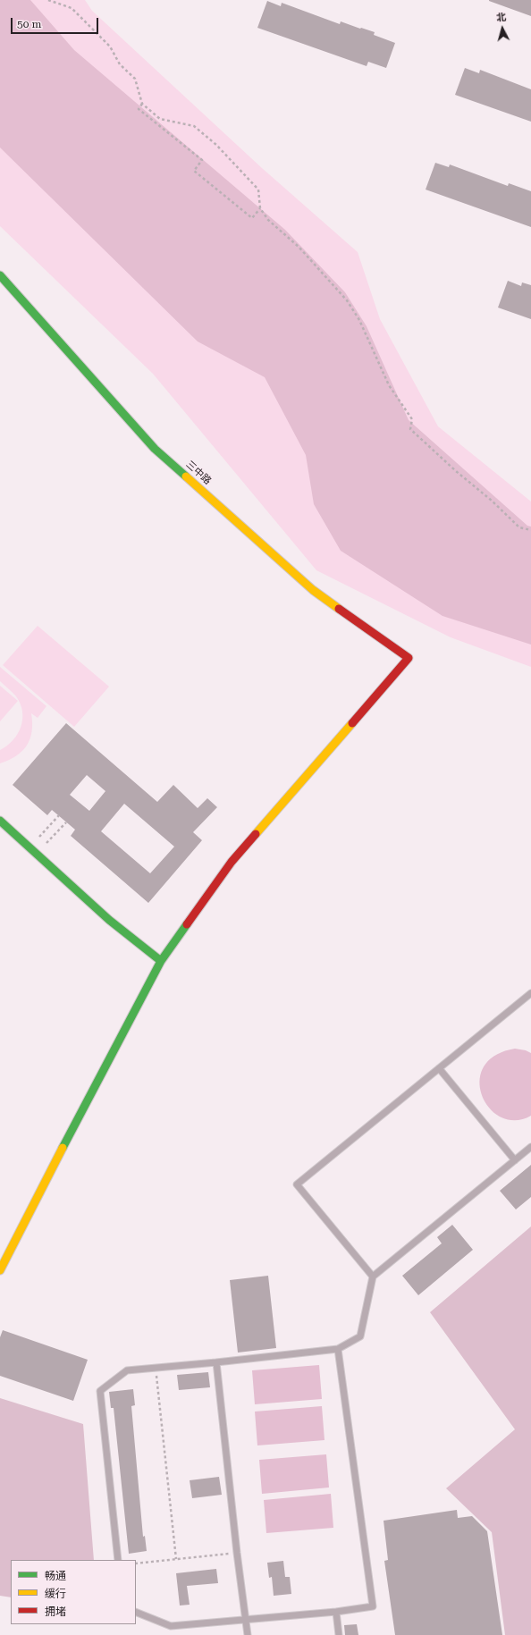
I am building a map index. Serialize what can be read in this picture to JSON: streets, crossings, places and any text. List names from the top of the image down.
{
  "streets": {
    "main road": ["三中路"]
  },
  "legend": ["畅通", "缓行", "拥堵"],
  "scale_bar": "50 m",
  "north": "top"
}
